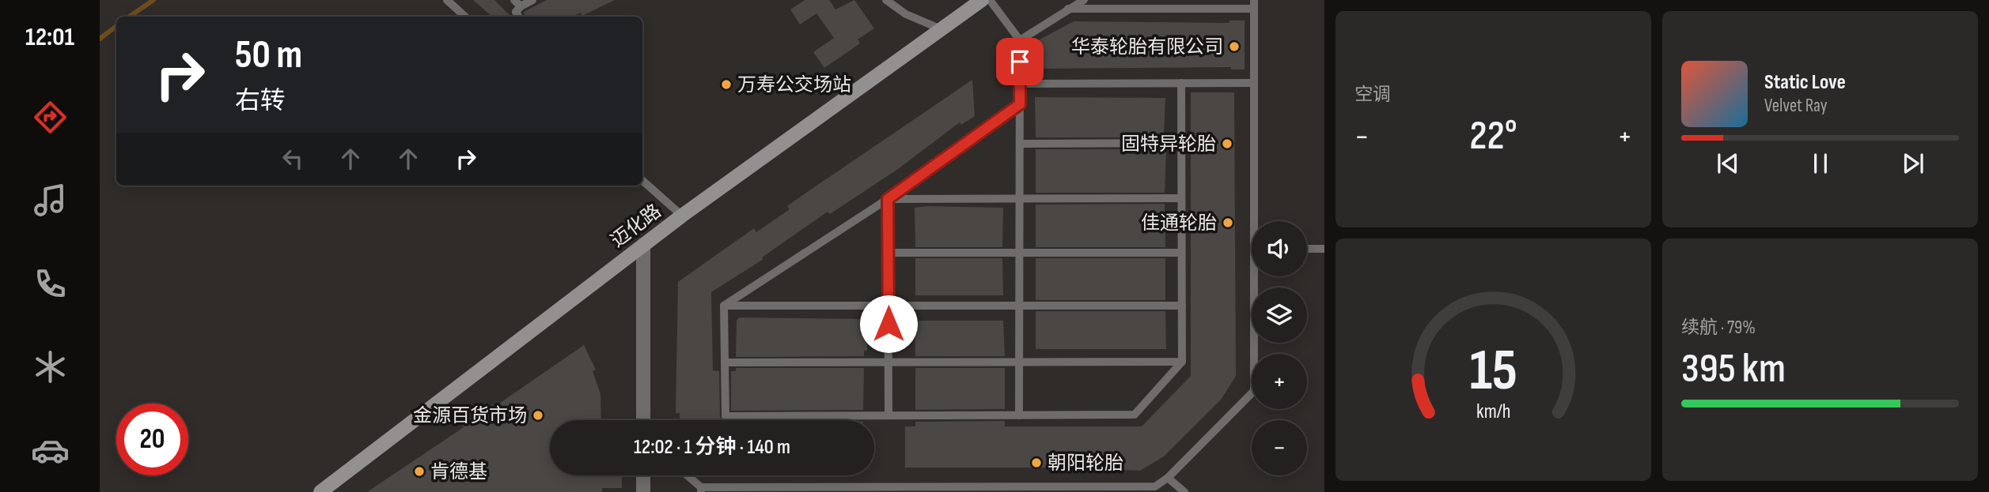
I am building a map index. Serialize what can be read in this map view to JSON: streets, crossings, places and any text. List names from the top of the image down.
{
  "streets": {
    "street": ["迈化路"]
  },
  "places": [
    "华泰轮胎有限公司",
    "万寿公交场站",
    "固特异轮胎",
    "佳通轮胎",
    "金源百货市场",
    "朝阳轮胎",
    "肯德基"
  ],
  "page": {
    "tabs": "12:01",
    "tile": [
      "空调",
      ["续航 · 79%", "395 km"]
    ],
    "turn": ["50 m", "右转"],
    "song": ["Static Love", "Velvet Ray"],
    "heat": ["−", "22°", "+"],
    "map_buttons": ["+", "−"],
    "limit": "20",
    "trip": "12:02 · 1 分钟 · 140 m",
    "gauge": ["15", "km/h"]
  }
}
